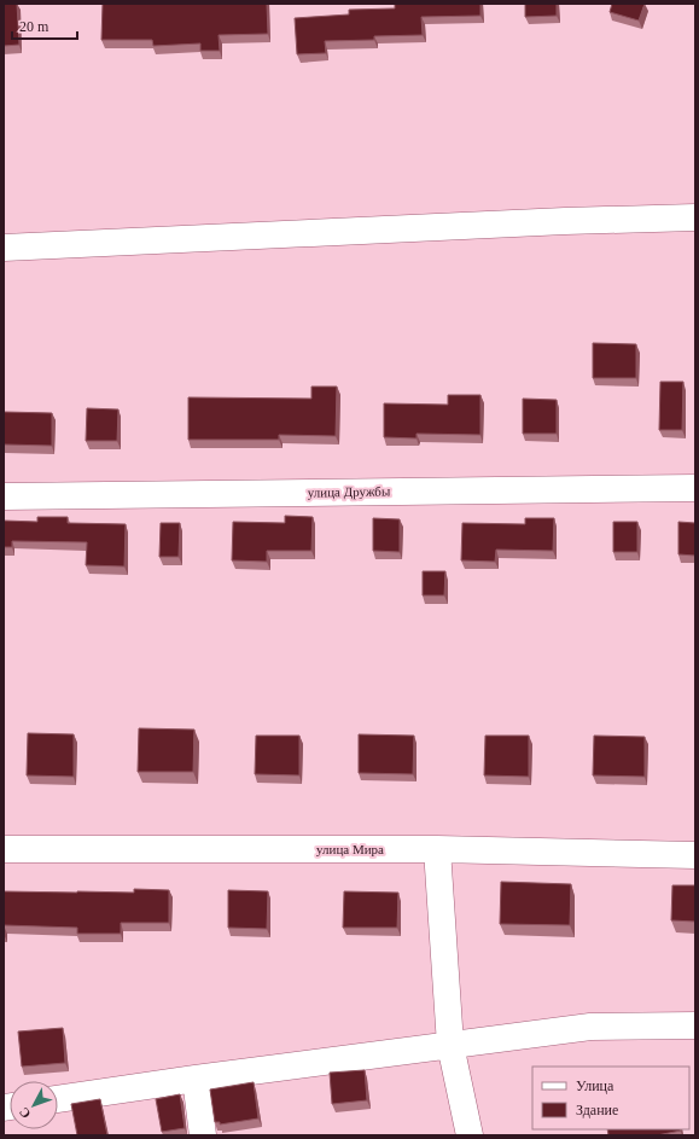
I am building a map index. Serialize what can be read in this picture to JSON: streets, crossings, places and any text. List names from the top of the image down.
{
  "streets": {
    "street": ["улица Дружбы", "улица Мира"]
  },
  "legend": ["Улица", "Здание"],
  "scale_bar": "20 m",
  "north": "bottom left"
}
